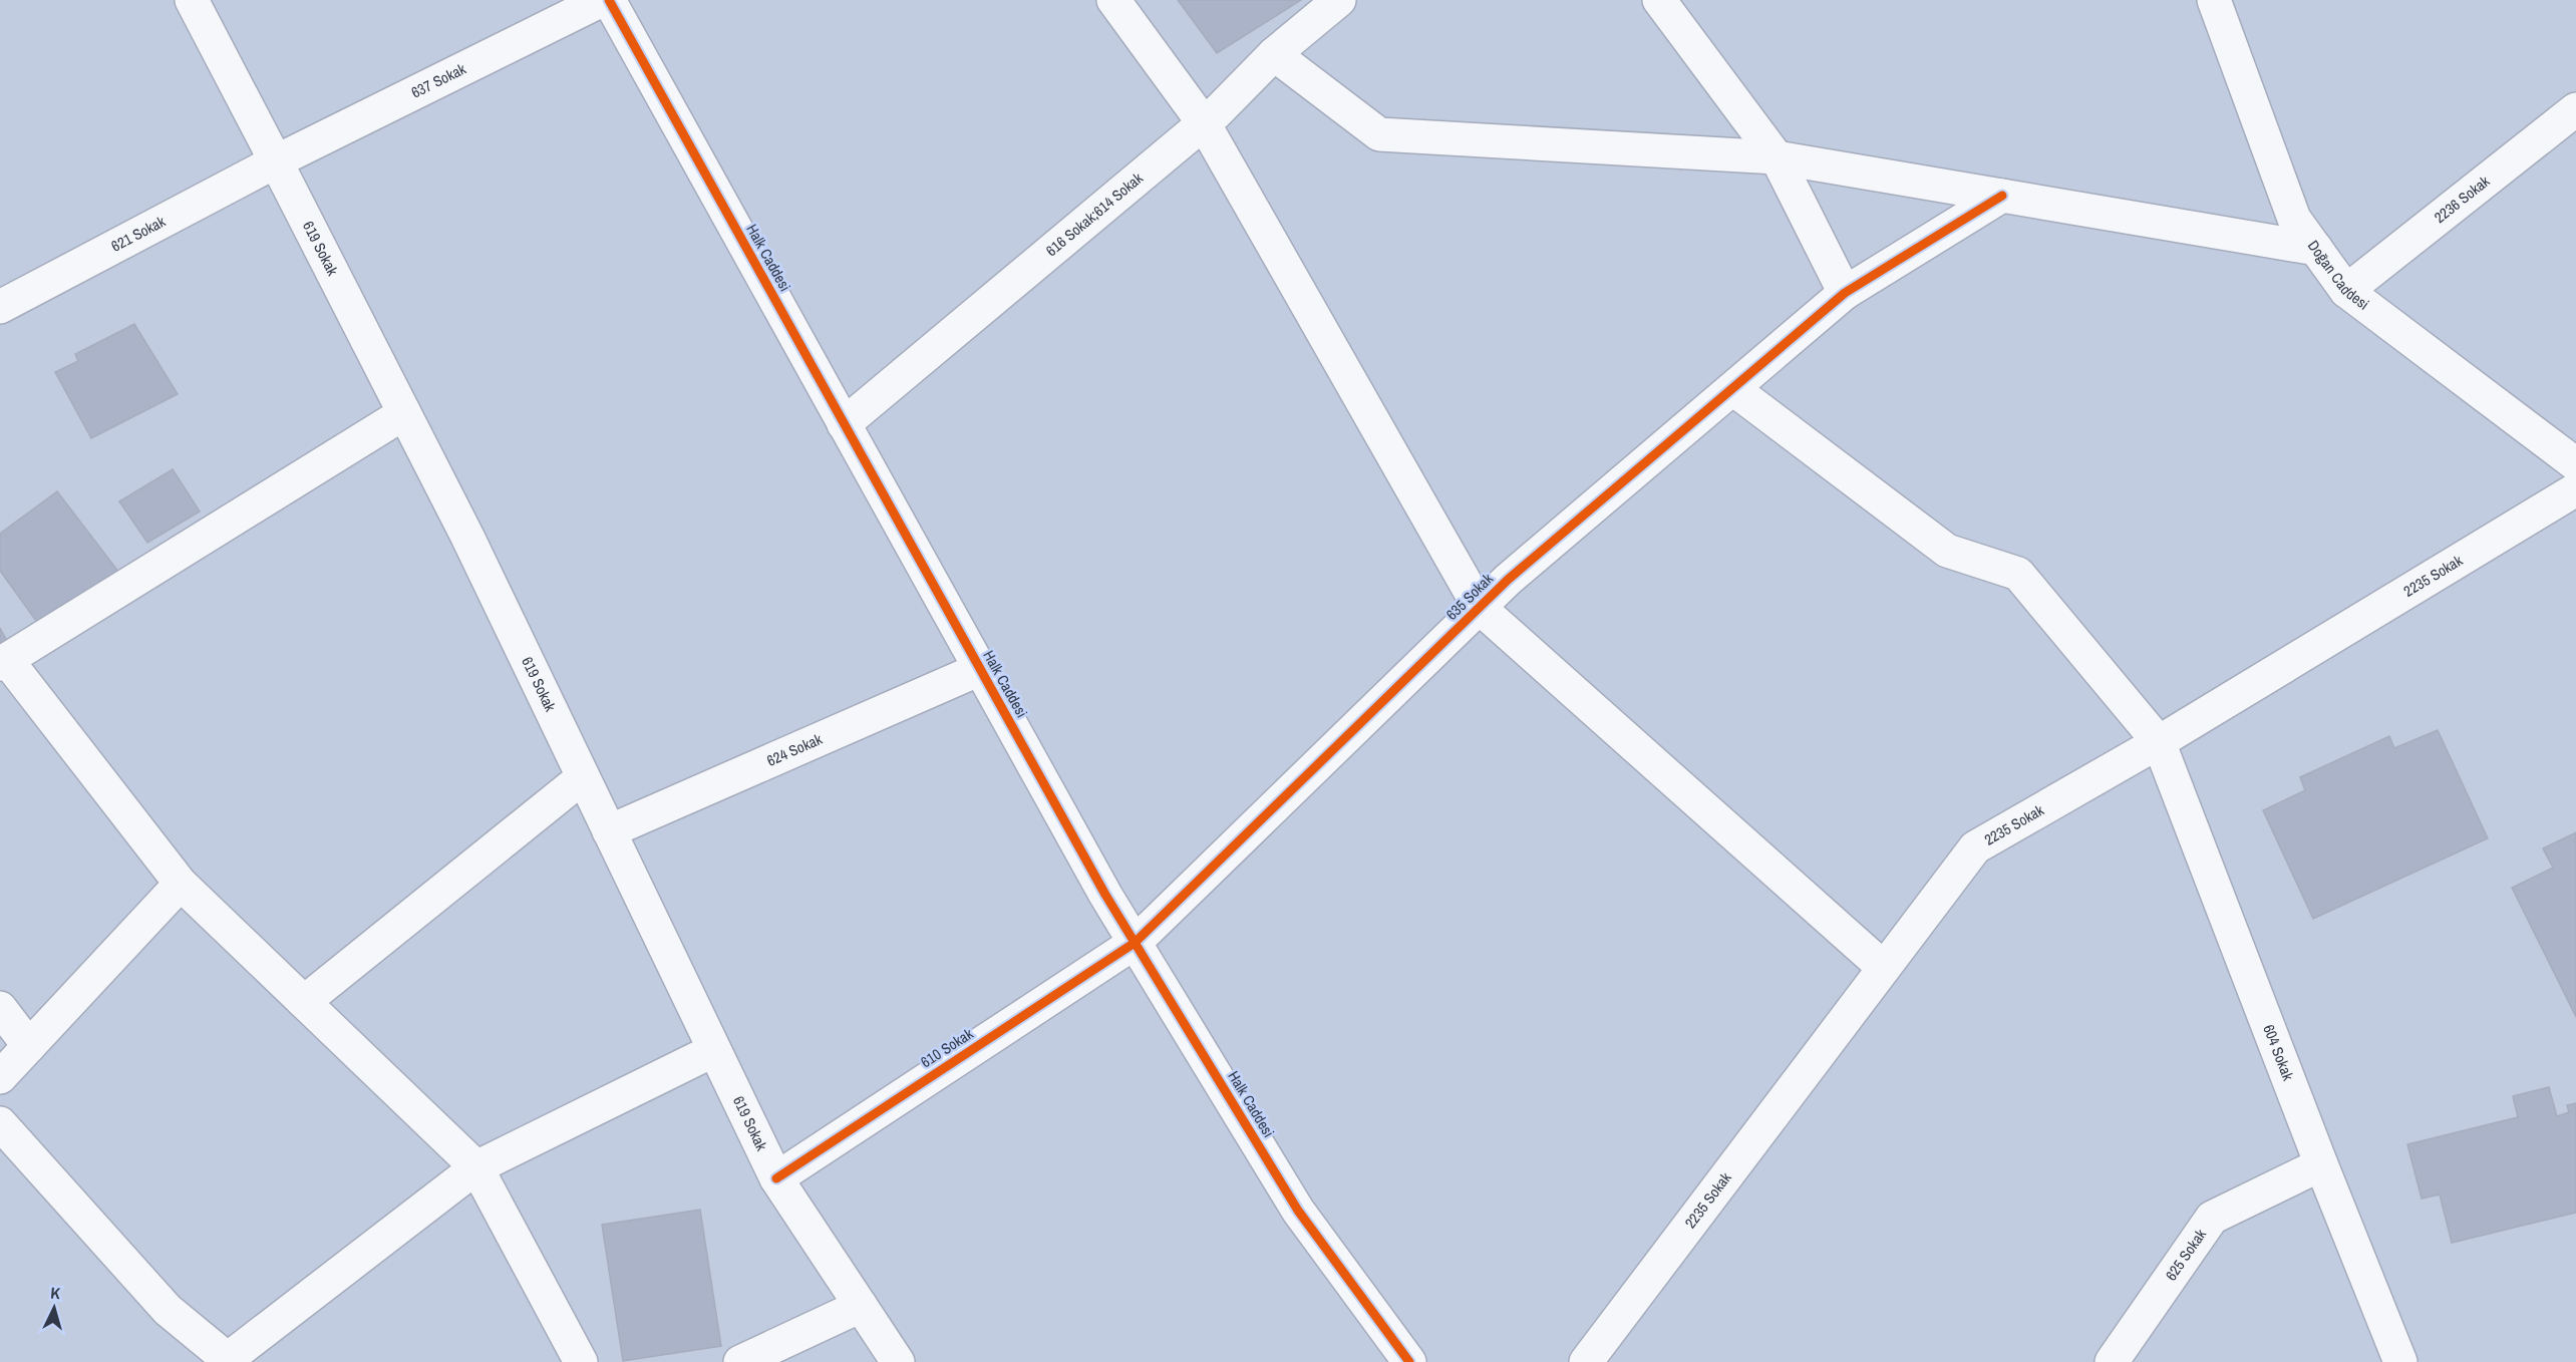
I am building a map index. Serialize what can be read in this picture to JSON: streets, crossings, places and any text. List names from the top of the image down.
{
  "streets": {
    "street": [
      "637 Sokak",
      "2236 Sokak",
      "616 Sokak;614 Sokak",
      "621 Sokak",
      "619 Sokak",
      "Halk Caddesi",
      "Doğan Caddesi",
      "2235 Sokak",
      "635 Sokak",
      "624 Sokak",
      "610 Sokak",
      "604 Sokak",
      "625 Sokak"
    ]
  },
  "crossings": [
    ["637 Sokak", "621 Sokak"],
    ["637 Sokak", "619 Sokak"],
    ["2236 Sokak", "Doğan Caddesi"],
    ["616 Sokak;614 Sokak", "Halk Caddesi"],
    ["621 Sokak", "619 Sokak"],
    ["619 Sokak", "624 Sokak"],
    ["619 Sokak", "610 Sokak"],
    ["Halk Caddesi", "635 Sokak"],
    ["Halk Caddesi", "624 Sokak"],
    ["Halk Caddesi", "610 Sokak"],
    ["2235 Sokak", "604 Sokak"],
    ["635 Sokak", "610 Sokak"],
    ["635 Sokak", "604 Sokak"],
    ["604 Sokak", "625 Sokak"]
  ],
  "north": "top"
}
